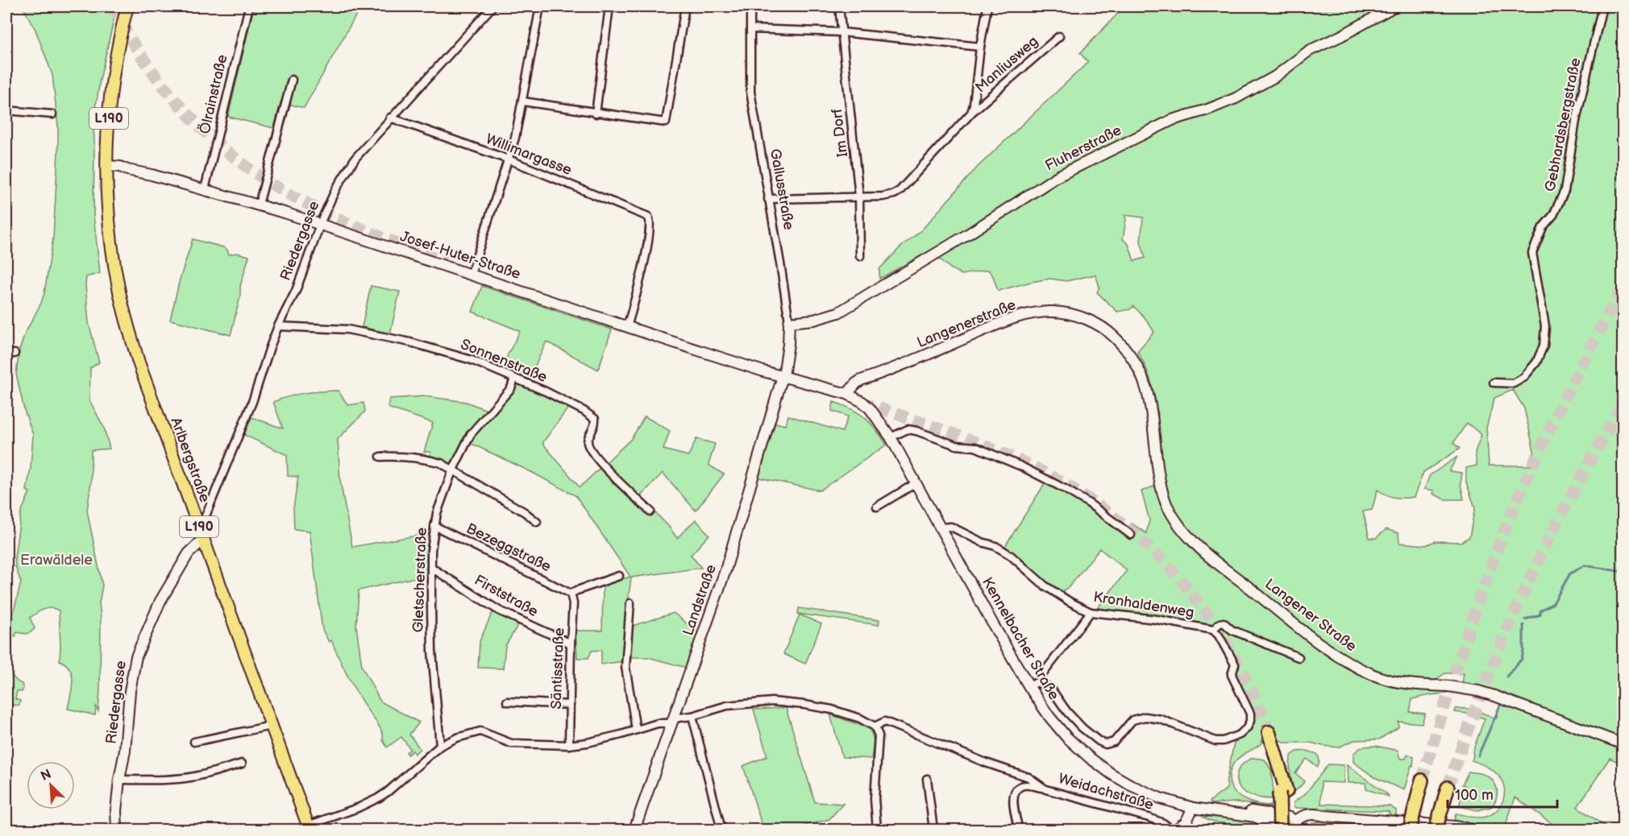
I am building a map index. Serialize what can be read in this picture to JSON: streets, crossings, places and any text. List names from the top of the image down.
{
  "streets": {
    "main road": [
      "L190",
      "Fluherstraße",
      "Gallusstraße",
      "Riedergasse",
      "Josef-Huter-Straße",
      "Langenerstraße",
      "Arlbergstraße",
      "Landstraße",
      "Langener Straße",
      "Kennelbacher Straße"
    ],
    "street": [
      "Manliusweg",
      "Ölrainstraße",
      "Gebhardsbergstraße",
      "Im Dorf",
      "Willimargasse",
      "Sonnenstraße",
      "Bezeggstraße",
      "Gletscherstraße",
      "Firststraße",
      "Kronhaldenweg",
      "Säntisstraße",
      "Weidachstraße"
    ]
  },
  "crossings": [
    ["Manliusweg", "Im Dorf"],
    ["Ölrainstraße", "Josef-Huter-Straße"],
    ["L190", "Josef-Huter-Straße"],
    ["L190", "Arlbergstraße"],
    ["Fluherstraße", "Gallusstraße"],
    ["Willimargasse", "Riedergasse"],
    ["Willimargasse", "Josef-Huter-Straße"],
    ["Gallusstraße", "Josef-Huter-Straße"],
    ["Gallusstraße", "Landstraße"],
    ["Riedergasse", "Josef-Huter-Straße"],
    ["Riedergasse", "Sonnenstraße"],
    ["Riedergasse", "Arlbergstraße"],
    ["Josef-Huter-Straße", "Arlbergstraße"],
    ["Josef-Huter-Straße", "Landstraße"],
    ["Langenerstraße", "Langener Straße"],
    ["Langenerstraße", "Kennelbacher Straße"],
    ["Sonnenstraße", "Gletscherstraße"],
    ["Bezeggstraße", "Gletscherstraße"],
    ["Bezeggstraße", "Säntisstraße"],
    ["Gletscherstraße", "Firststraße"],
    ["Firststraße", "Säntisstraße"],
    ["Kronhaldenweg", "Kennelbacher Straße"]
  ],
  "parks": ["Erawäldele"],
  "scale_bar": "100 m",
  "north": "top left"
}
